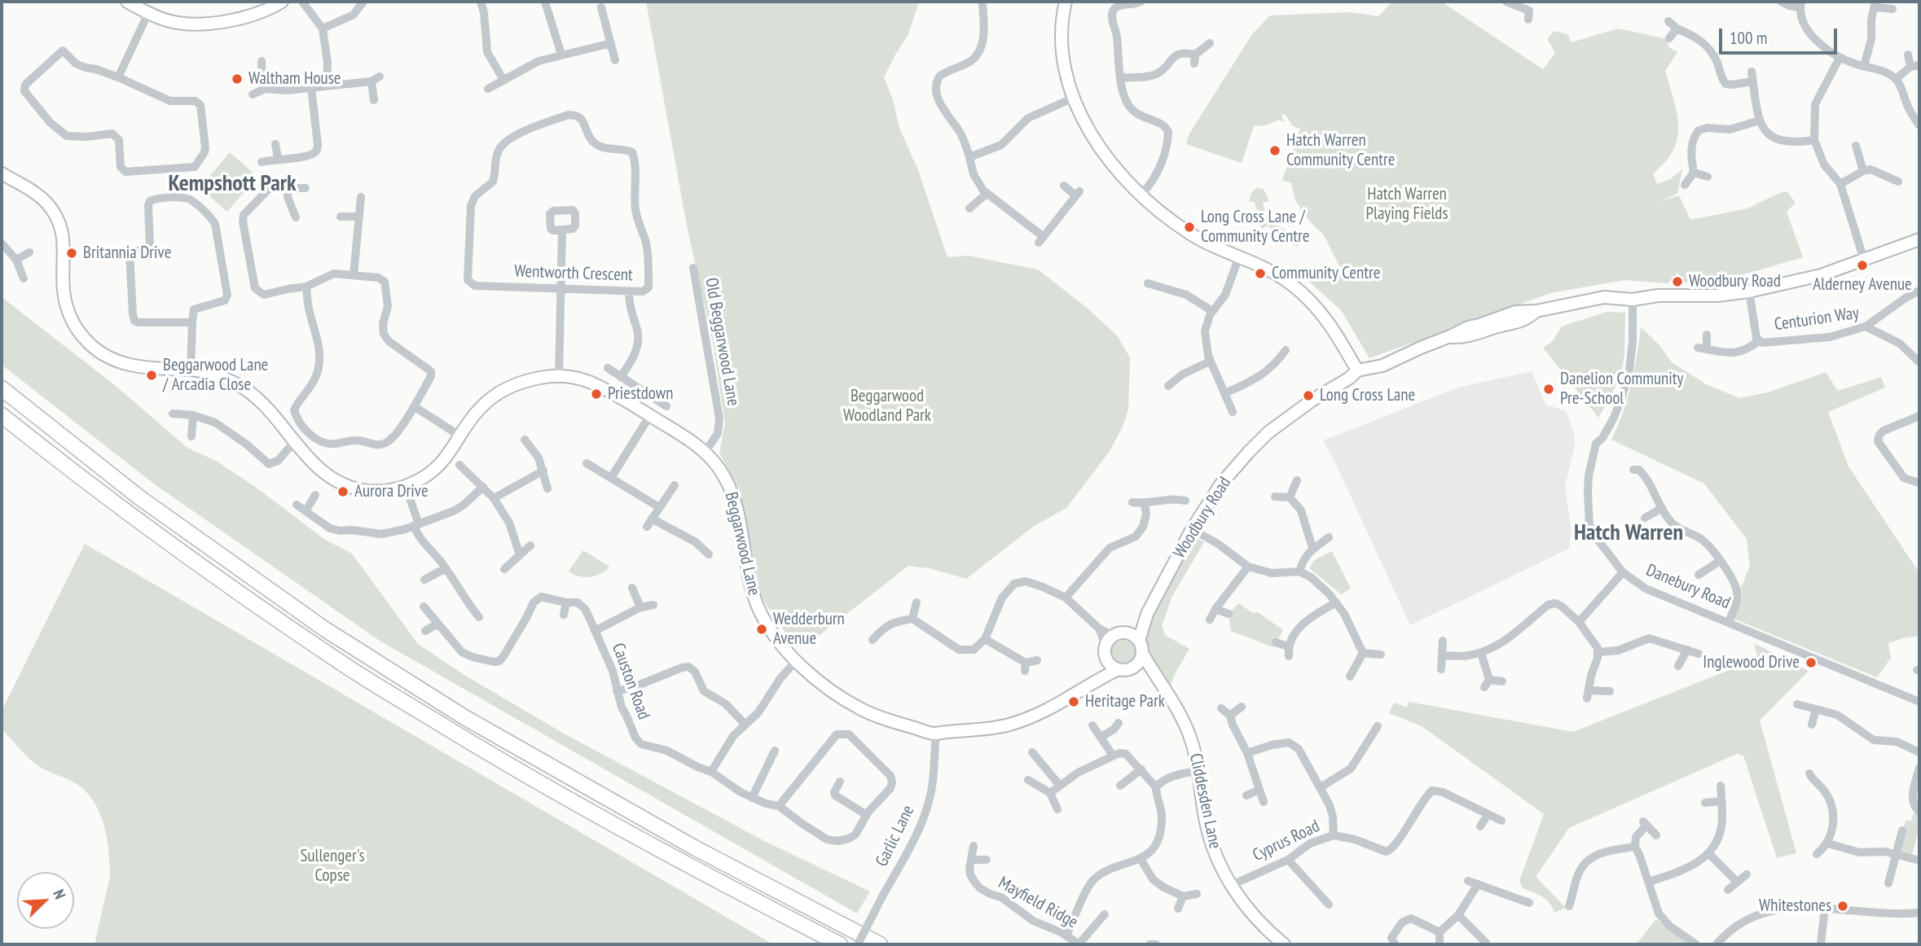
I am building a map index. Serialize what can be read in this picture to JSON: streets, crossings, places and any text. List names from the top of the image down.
{
  "streets": {
    "street": [
      "Wentworth Crescent",
      "Centurion Way",
      "Old Beggarwood Lane",
      "Woodbury Road",
      "Beggarwood Lane",
      "Danebury Road",
      "Causton Road",
      "Cliddesden Lane",
      "Garlic Lane",
      "Cyprus Road",
      "Mayfield Ridge"
    ]
  },
  "crossings": [
    ["Centurion Way", "Woodbury Road"],
    ["Old Beggarwood Lane", "Beggarwood Lane"],
    ["Woodbury Road", "Beggarwood Lane"],
    ["Woodbury Road", "Danebury Road"],
    ["Woodbury Road", "Cliddesden Lane"],
    ["Beggarwood Lane", "Cliddesden Lane"],
    ["Beggarwood Lane", "Garlic Lane"],
    ["Cliddesden Lane", "Cyprus Road"]
  ],
  "districts": ["Kempshott Park", "Hatch Warren"],
  "parks": ["Hatch Warren Playing Fields", "Beggarwood Woodland Park", "Sullenger's Copse"],
  "places": [
    "Waltham House",
    "Hatch Warren Community Centre",
    "Long Cross Lane / Community Centre",
    "Britannia Drive",
    "Alderney Avenue",
    "Community Centre",
    "Woodbury Road",
    "Beggarwood Lane / Arcadia Close",
    "Danelion Community Pre-School",
    "Priestdown",
    "Long Cross Lane",
    "Aurora Drive",
    "Wedderburn Avenue",
    "Inglewood Drive",
    "Heritage Park",
    "Whitestones"
  ],
  "scale_bar": "100 m",
  "north": "top right"
}
